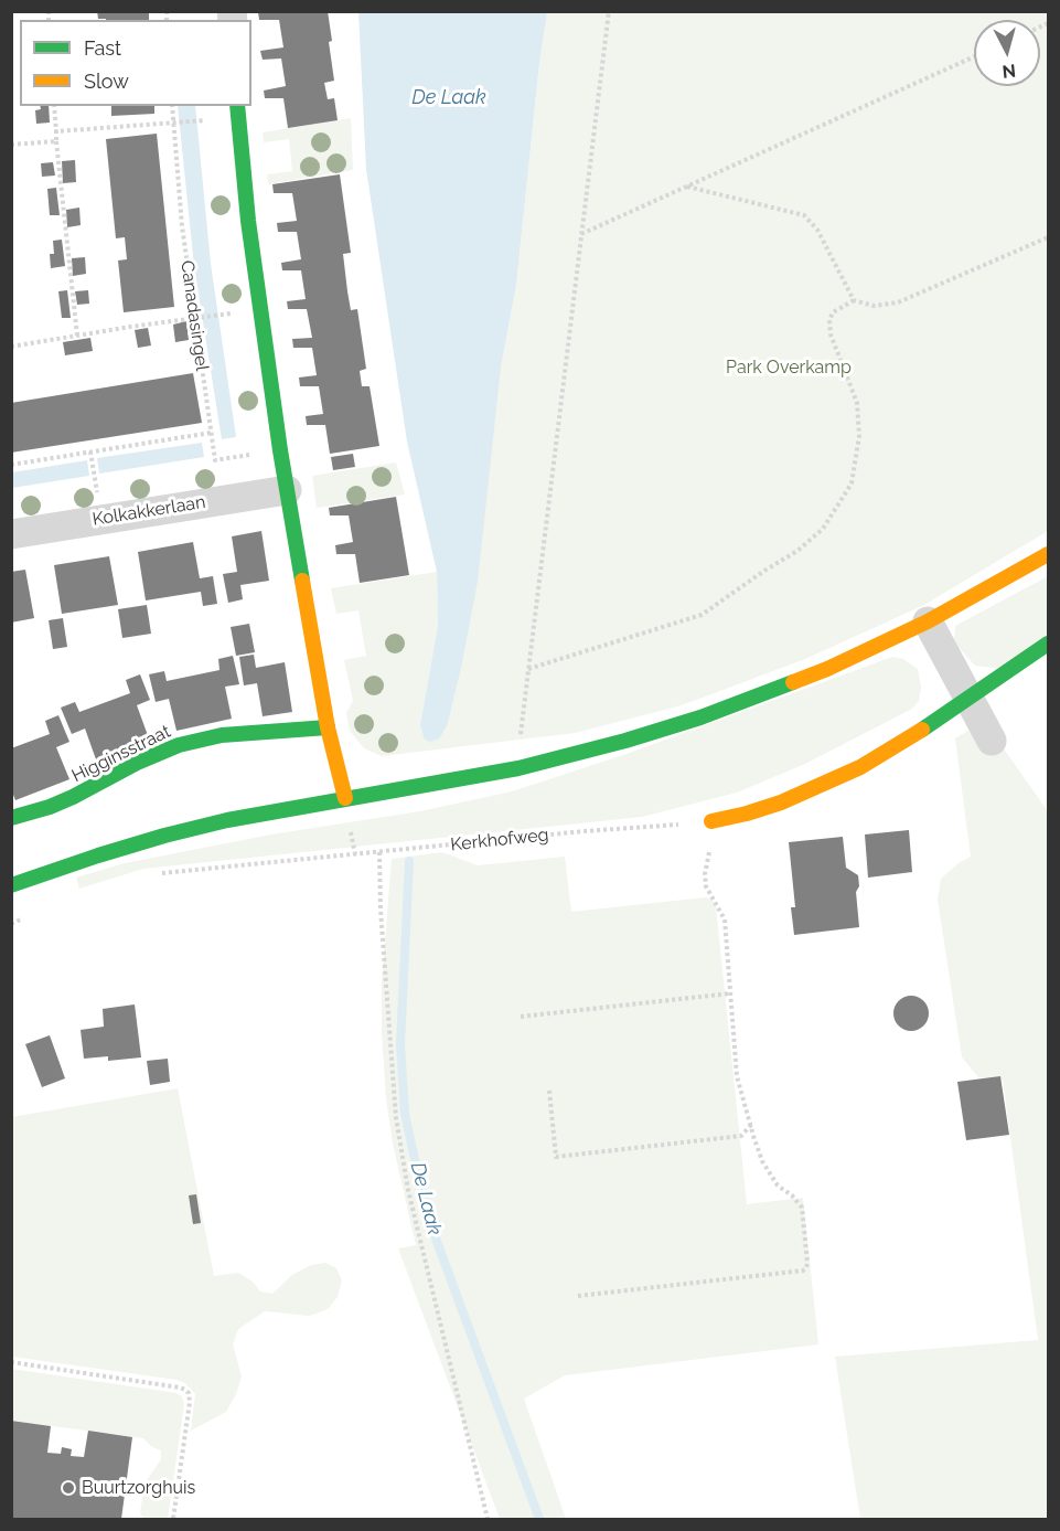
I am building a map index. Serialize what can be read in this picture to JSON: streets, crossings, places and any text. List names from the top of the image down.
{
  "streets": {
    "street": ["Kolkakkerlaan", "Higginsstraat"],
    "path": ["Canadasingel", "Kerkhofweg"]
  },
  "water": ["De Laak"],
  "parks": ["Park Overkamp"],
  "places": ["Buurtzorghuis"],
  "legend": ["Fast", "Slow"],
  "north": "bottom"
}
